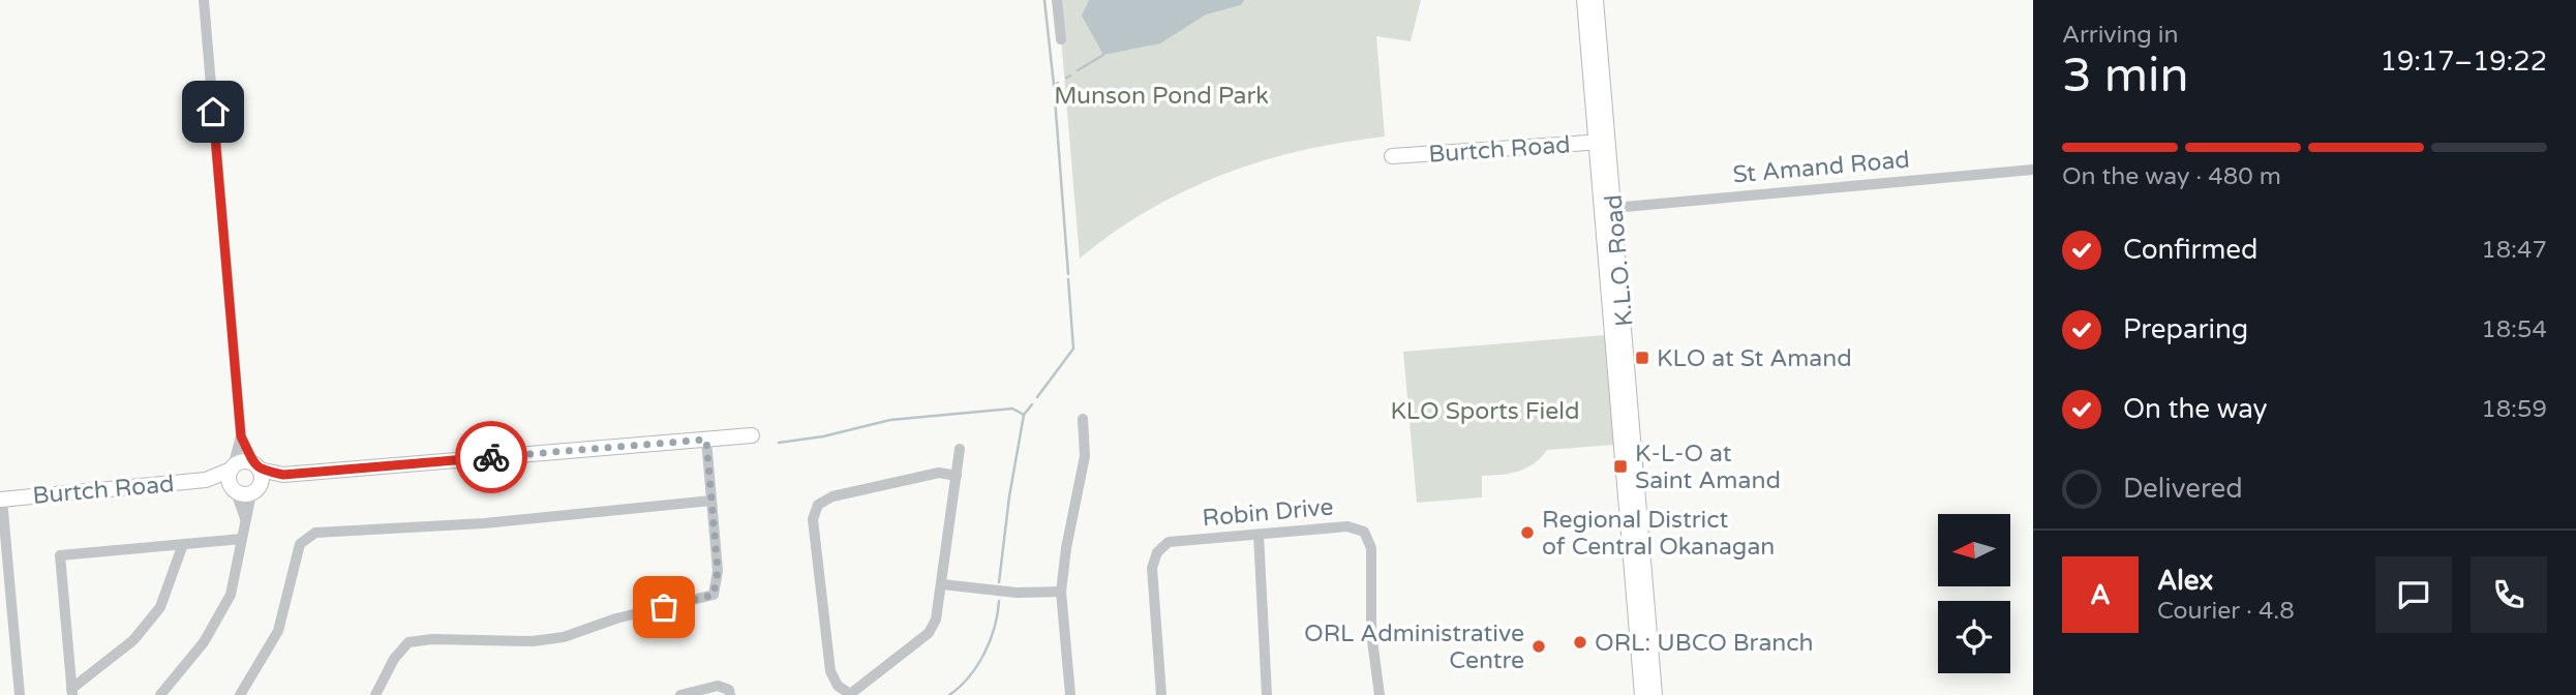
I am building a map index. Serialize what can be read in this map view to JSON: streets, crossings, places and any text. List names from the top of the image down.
{
  "streets": {
    "main road": ["Burtch Road", "K.L.O. Road"],
    "street": ["St Amand Road", "Robin Drive"]
  },
  "crossings": [
    ["Burtch Road", "K.L.O. Road"],
    ["St Amand Road", "K.L.O. Road"]
  ],
  "parks": ["Munson Pond Park", "KLO Sports Field"],
  "places": {
    "transit": ["KLO at St Amand", "K-L-O at Saint Amand"],
    "other": ["Regional District of Central Okanagan", "ORL: UBCO Branch", "ORL Administrative Centre"]
  },
  "north": "left",
  "page": {
    "heading": ["3 min", "Arriving in", "19:17–19:22"],
    "panel": ["Alex", "Courier · 4.8"],
    "bar": "On the way · 480 m",
    "list": [
      ["Confirmed", "18:47"],
      ["Preparing", "18:54"],
      ["On the way", "18:59"],
      "Delivered"
    ],
    "round": "A"
  }
}
